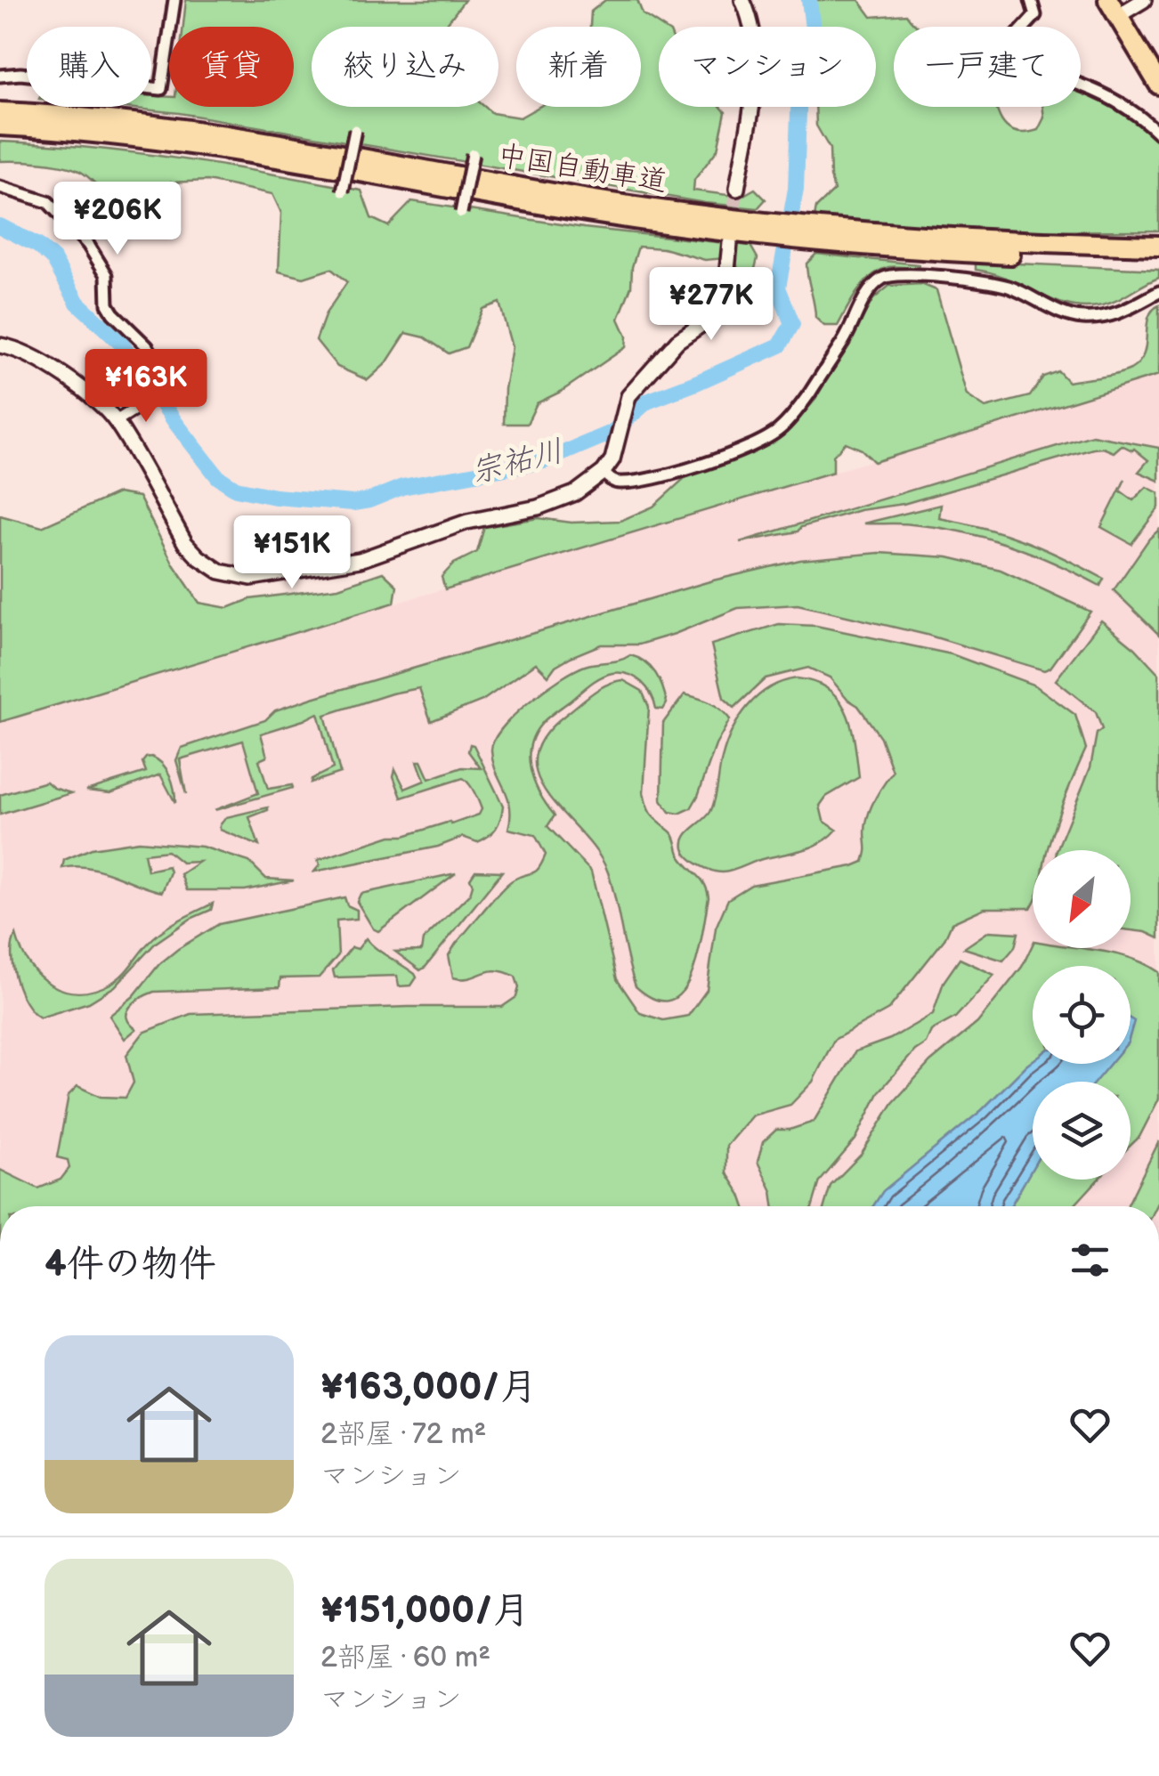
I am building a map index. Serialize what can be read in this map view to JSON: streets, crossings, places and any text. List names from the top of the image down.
{
  "streets": {
    "highway": ["中国自動車道"]
  },
  "water": ["宗祐川"],
  "north": "bottom left",
  "page": {
    "chip": [
      "購入",
      "賃貸",
      "絞り込み",
      "新着",
      "マンション",
      "一戸建て"
    ],
    "price": [
      "¥206K",
      "¥277K",
      "¥163K",
      "¥151K"
    ],
    "heading": "4件の物件",
    "list": [
      {
        "name": "¥163,000/月",
        "note": "2部屋 · 72 m² · マンション"
      },
      {
        "name": "¥151,000/月",
        "note": "2部屋 · 60 m² · マンション"
      }
    ]
  }
}
